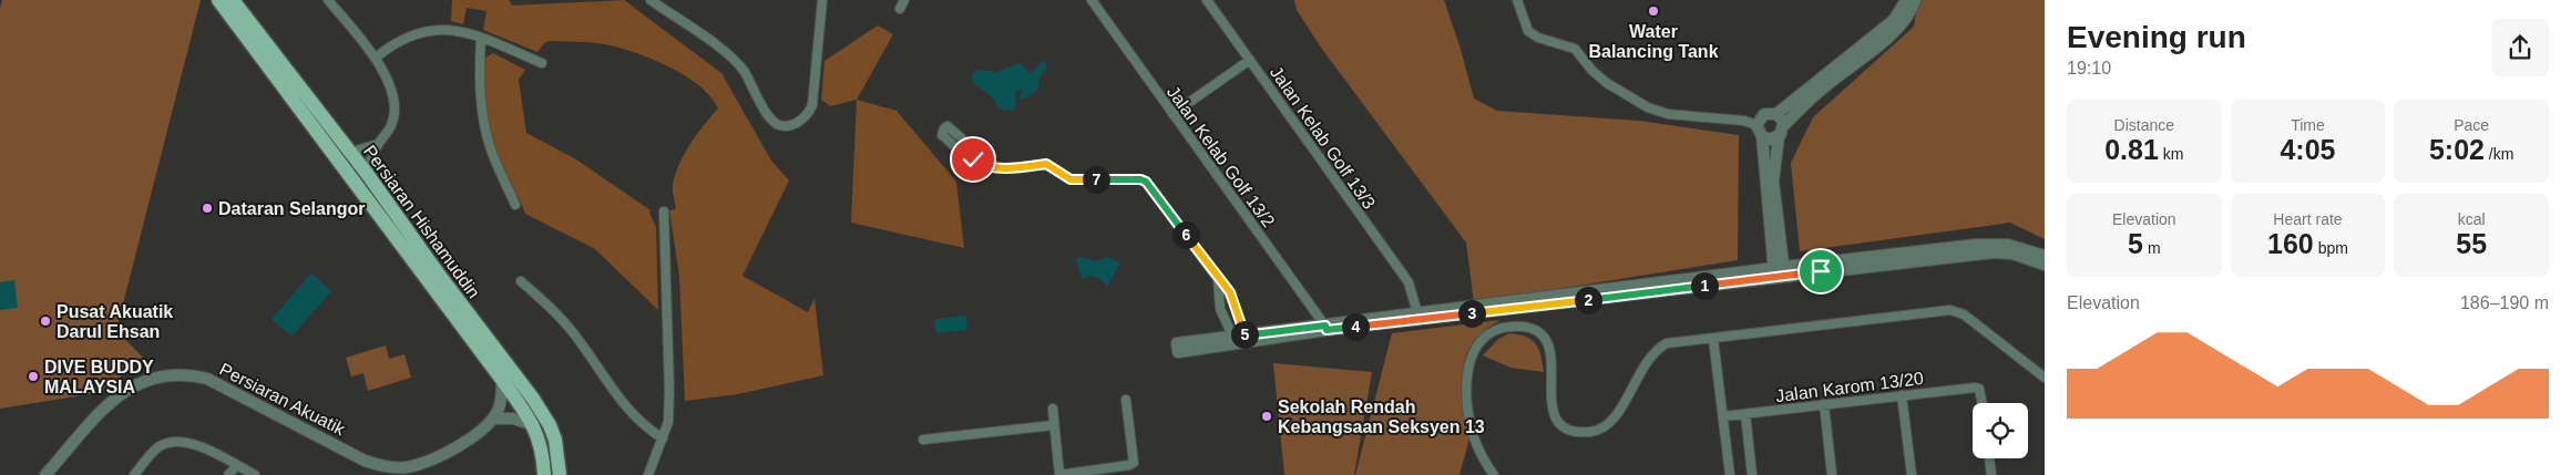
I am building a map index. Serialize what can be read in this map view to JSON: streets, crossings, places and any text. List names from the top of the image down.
{
  "streets": {
    "main road": ["Persiaran Hishamuddin"],
    "street": [
      "Jalan Kelab Golf 13/3",
      "Jalan Kelab Golf 13/2",
      "Jalan Karom 13/20",
      "Persiaran Akuatik"
    ]
  },
  "places": [
    "Water Balancing Tank",
    "Dataran Selangor",
    "Pusat Akuatik Darul Ehsan",
    "DIVE BUDDY MALAYSIA",
    "Sekolah Rendah Kebangsaan Seksyen 13"
  ],
  "page": {
    "heading": ["Evening run", "19:10"],
    "stats": [
      ["Distance", "0.81 km"],
      ["Time", "4:05"],
      ["Pace", "5:02 /km"],
      ["Elevation", "5 m"],
      ["Heart rate", "160 bpm"],
      ["kcal", "55"]
    ],
    "pins": [
      "7",
      "6",
      "1",
      "2",
      "3",
      "4",
      "5"
    ],
    "chart": ["Elevation", "186–190 m"]
  }
}
